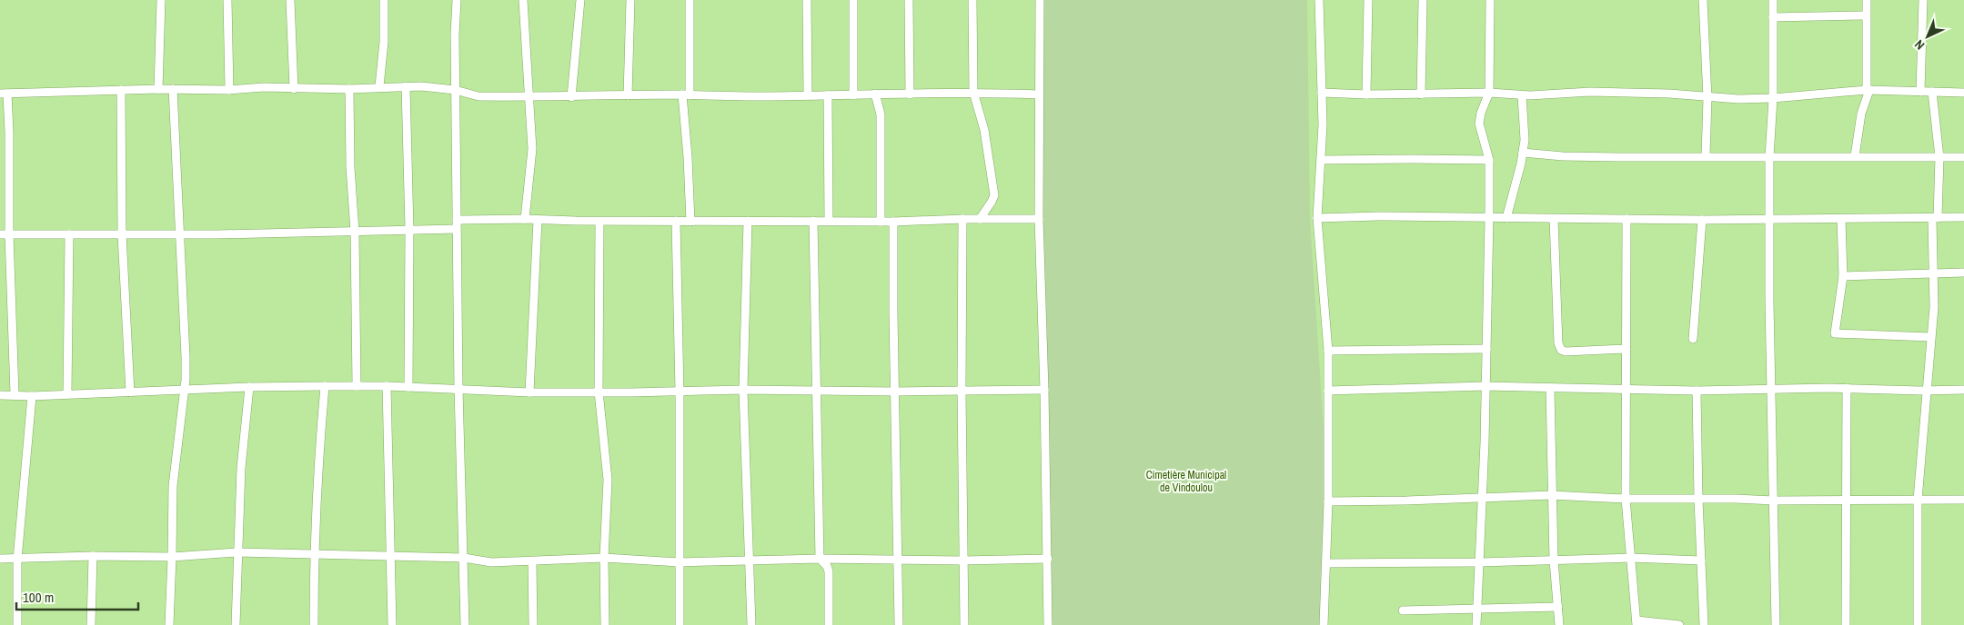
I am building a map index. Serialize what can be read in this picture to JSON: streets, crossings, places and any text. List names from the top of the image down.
{
  "parks": ["Cimetière Municipal de Vindoulou"],
  "scale_bar": "100 m",
  "north": "bottom left"
}
